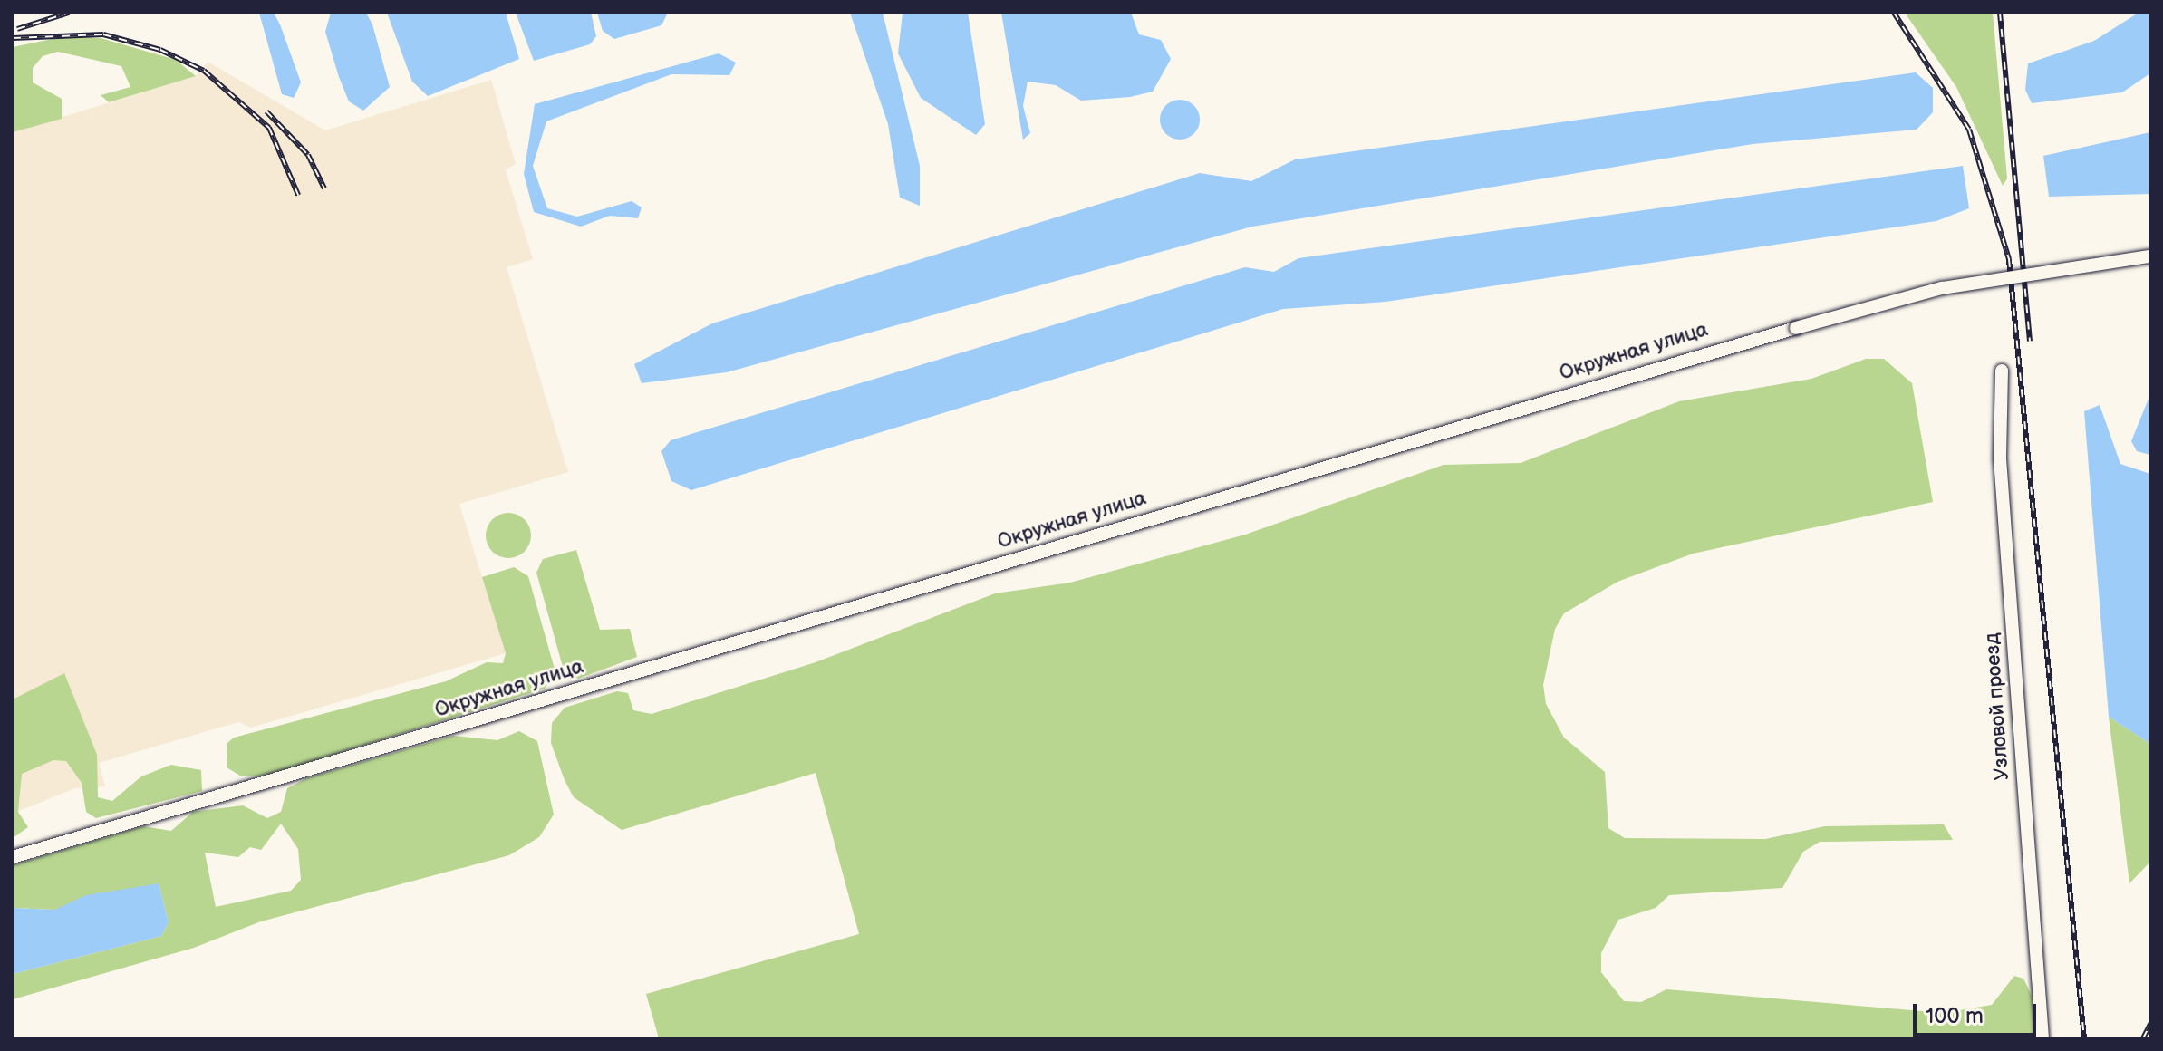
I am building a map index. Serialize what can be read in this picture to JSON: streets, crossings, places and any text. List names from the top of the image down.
{
  "streets": {
    "main road": ["Окружная улица", "Узловой проезд"]
  },
  "scale_bar": "100 m"
}
